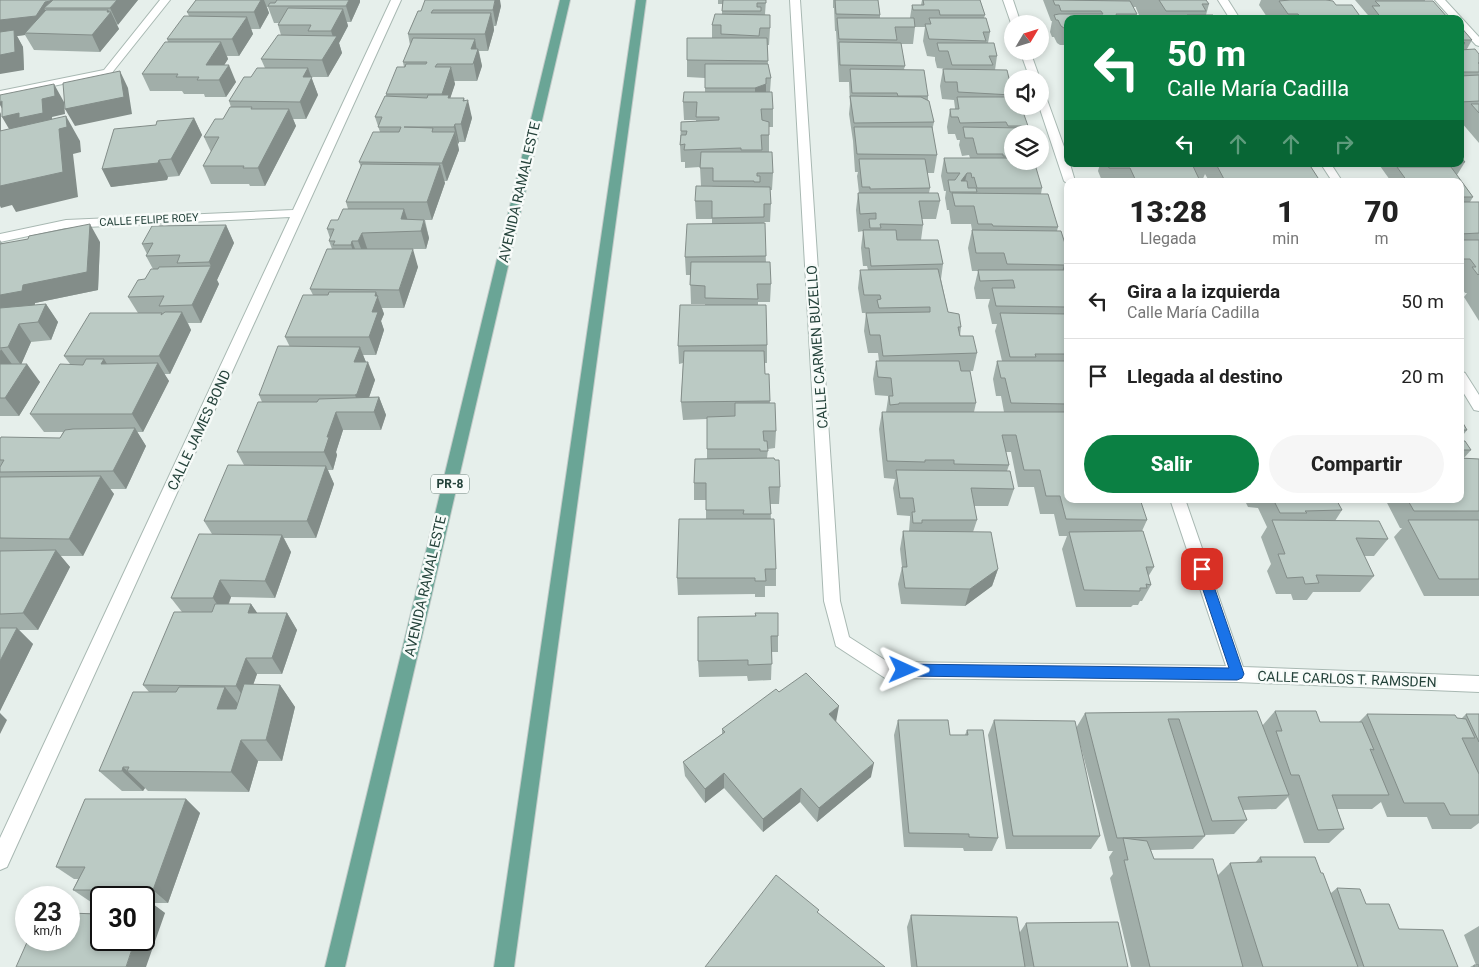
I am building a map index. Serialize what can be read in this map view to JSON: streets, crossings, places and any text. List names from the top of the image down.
{
  "streets": {
    "main road": ["AVENIDA RAMAL ESTE", "PR-8"],
    "street": [
      "CALLE FELIPE ROEY",
      "CALLE CARMEN BUZELLO",
      "CALLE JAMES BOND",
      "CALLE CARLOS T. RAMSDEN"
    ]
  },
  "crossings": [
    ["CALLE FELIPE ROEY", "CALLE JAMES BOND"],
    ["CALLE CARMEN BUZELLO", "CALLE CARLOS T. RAMSDEN"]
  ],
  "north": "top right",
  "page": {
    "turn": ["50 m", "Calle María Cadilla"],
    "eta": [
      "13:28",
      "Llegada",
      "1",
      "min",
      "70",
      "m"
    ],
    "list": [
      {
        "name": "Gira a la izquierda",
        "note": "Calle María Cadilla",
        "value": "50 m"
      },
      {
        "name": "Llegada al destino",
        "value": "20 m"
      }
    ],
    "buttons": ["Salir", "Compartir"],
    "speed": "23 km/h",
    "limit": "30"
  }
}
